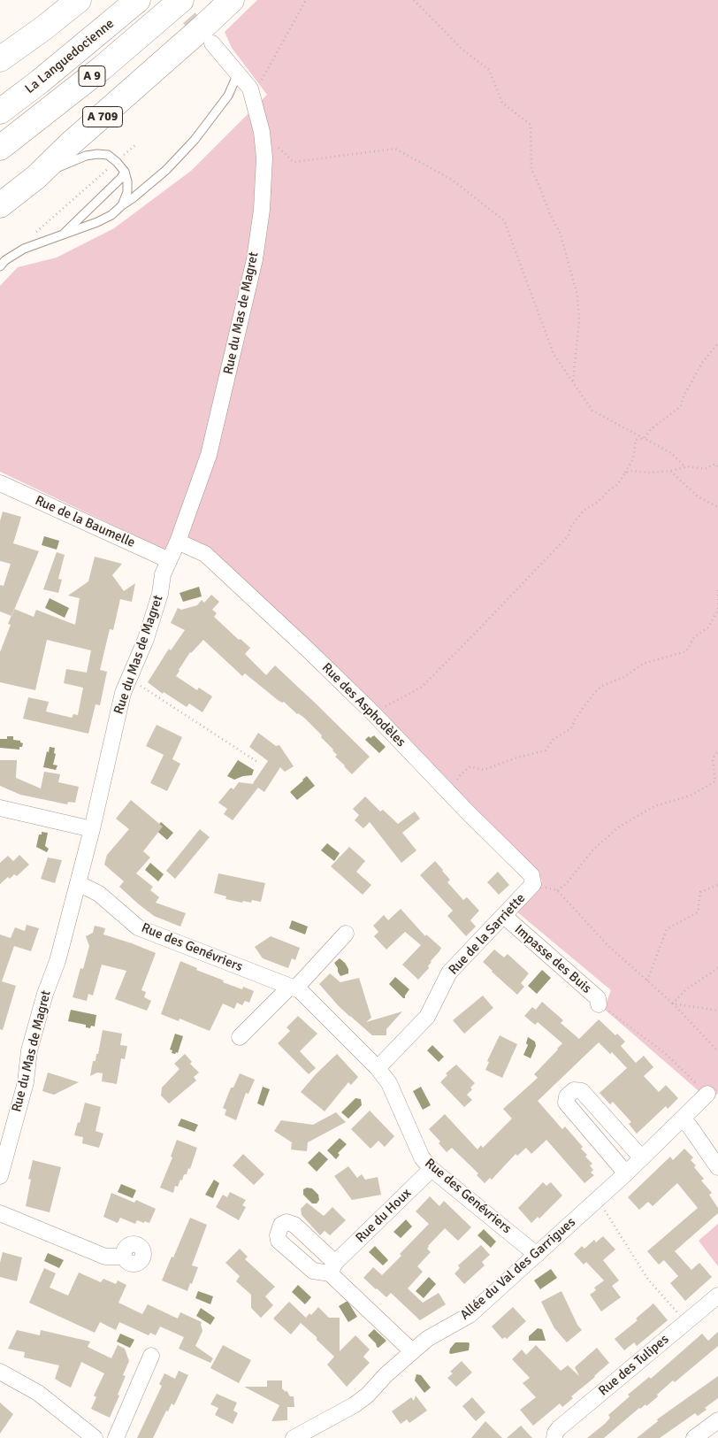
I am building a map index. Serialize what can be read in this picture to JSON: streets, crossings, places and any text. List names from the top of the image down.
{
  "streets": {
    "highway": ["La Languedocienne", "A 9", "A 709"],
    "street": [
      "Rue du Mas de Magret",
      "Rue de la Baumelle",
      "Rue des Asphodèles",
      "Rue de la Sarriette",
      "Rue des Genévriers",
      "Impasse des Buis",
      "Rue du Houx",
      "Allée du Val des Garrigues",
      "Rue des Tulipes"
    ]
  },
  "crossings": [
    ["Rue du Mas de Magret", "Rue de la Baumelle"],
    ["Rue du Mas de Magret", "Rue des Asphodèles"],
    ["Rue du Mas de Magret", "Rue des Genévriers"],
    ["Rue des Asphodèles", "Rue de la Sarriette"],
    ["Rue de la Sarriette", "Rue des Genévriers"],
    ["Rue de la Sarriette", "Impasse des Buis"],
    ["Rue des Genévriers", "Rue du Houx"],
    ["Rue des Genévriers", "Allée du Val des Garrigues"],
    ["Rue du Houx", "Allée du Val des Garrigues"]
  ]
}
